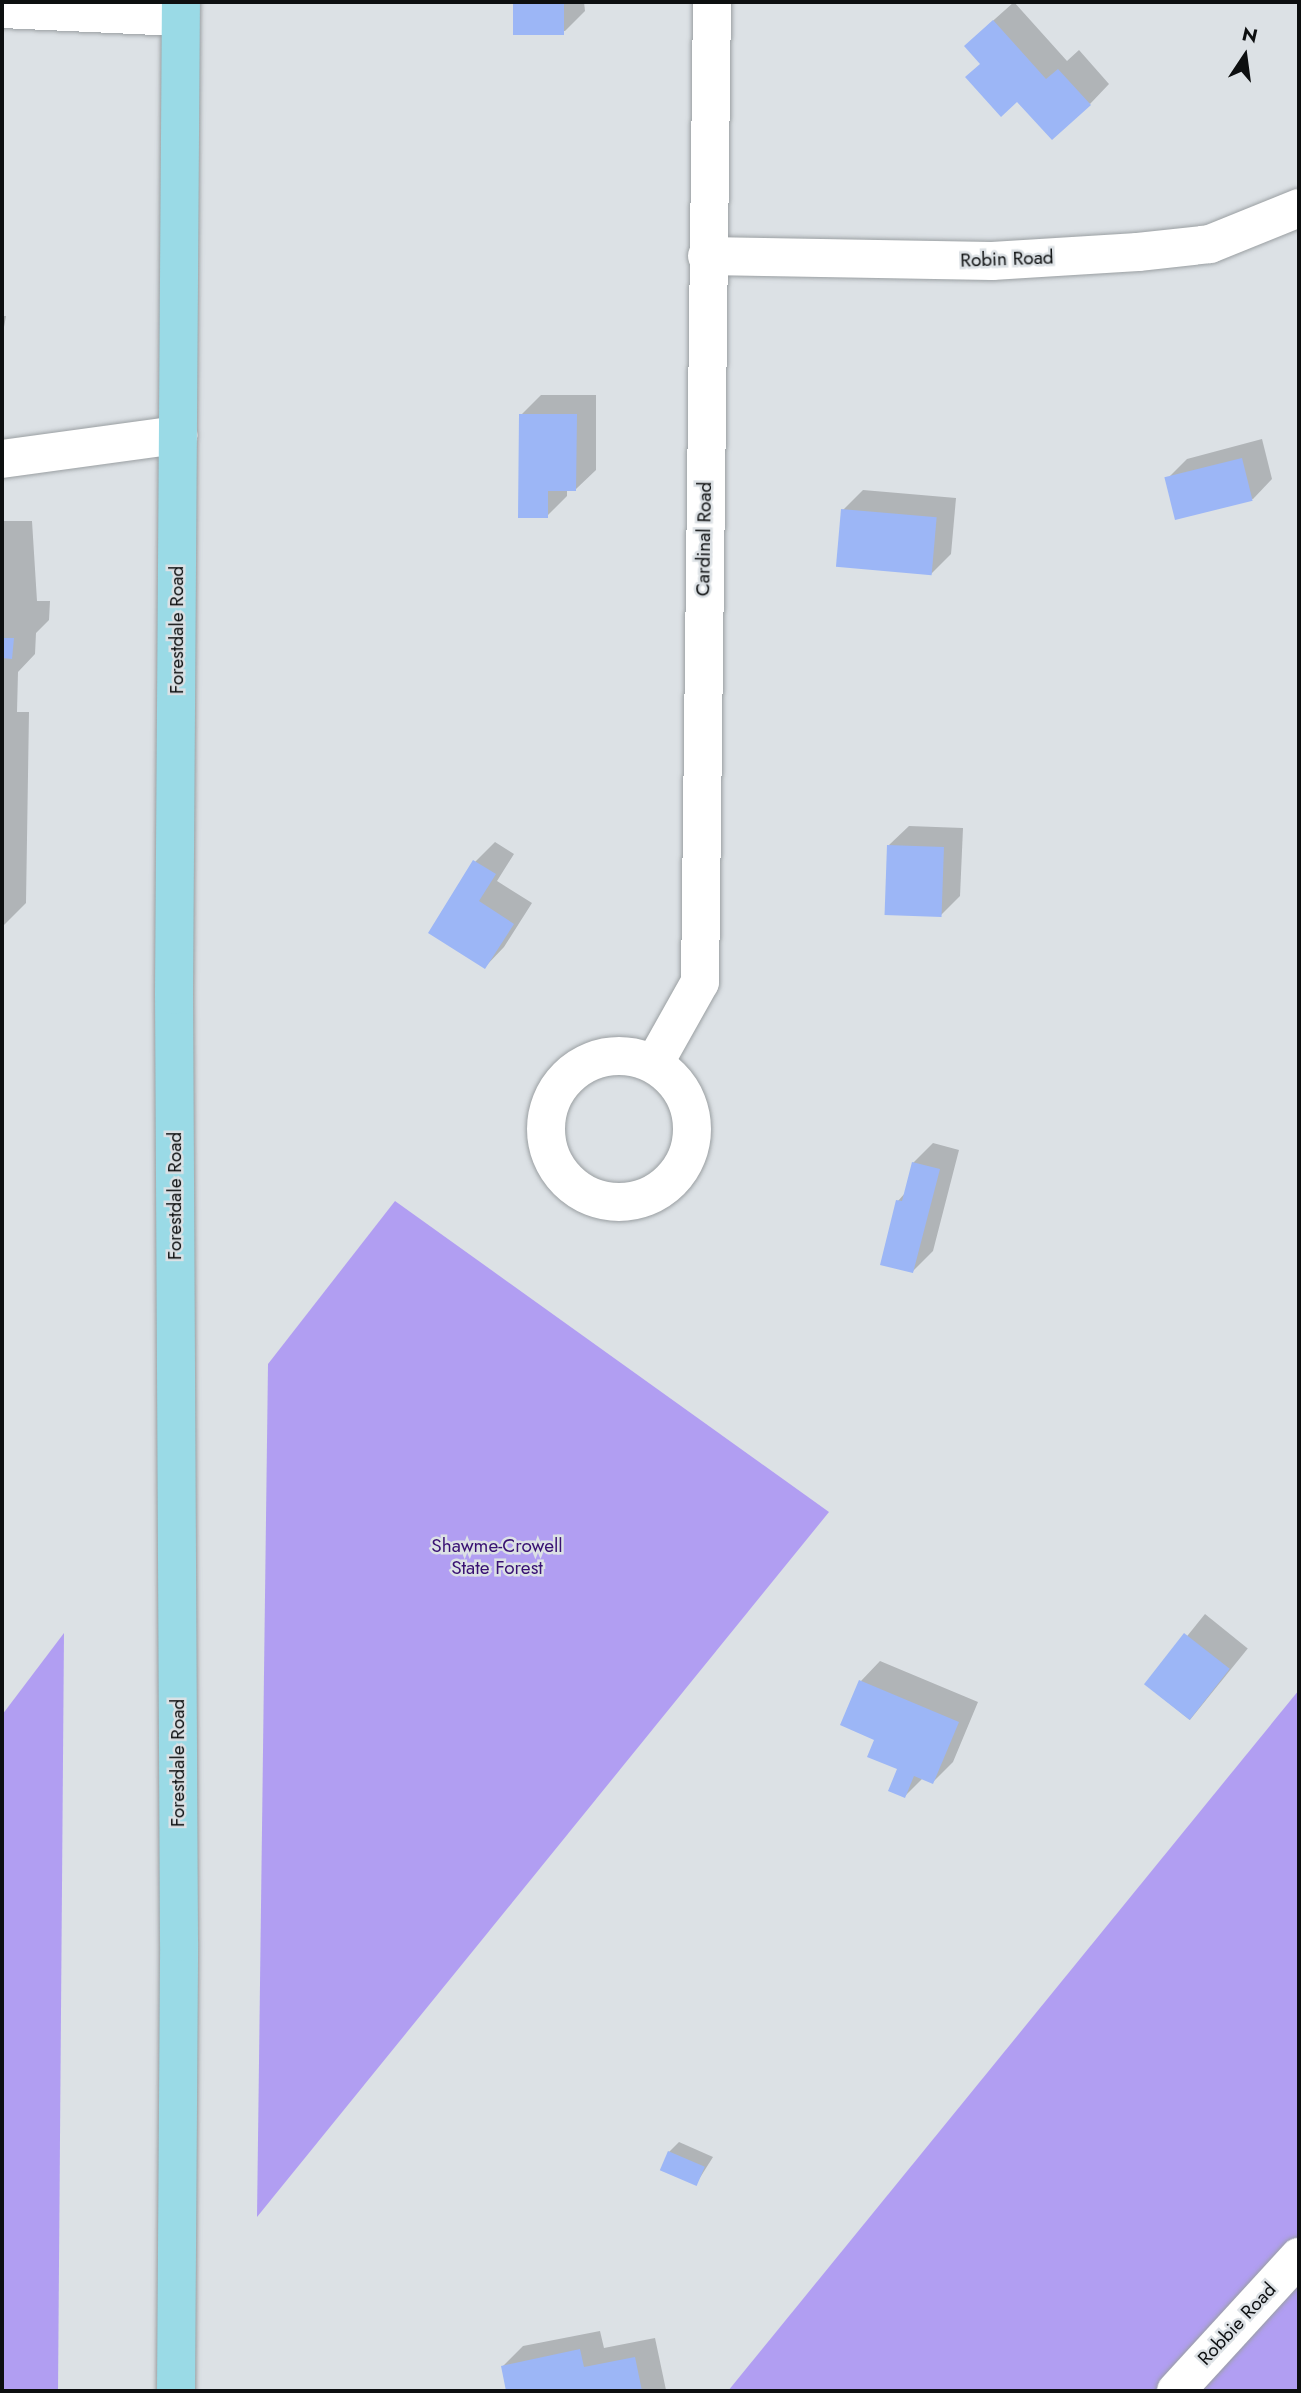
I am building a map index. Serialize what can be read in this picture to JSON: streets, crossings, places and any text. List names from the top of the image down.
{
  "streets": {
    "main road": ["Forestdale Road"],
    "street": ["Robin Road", "Cardinal Road", "Robbie Road"]
  },
  "crossings": [
    ["Robin Road", "Cardinal Road"]
  ],
  "parks": ["Shawme-Crowell State Forest"],
  "north": "top"
}
